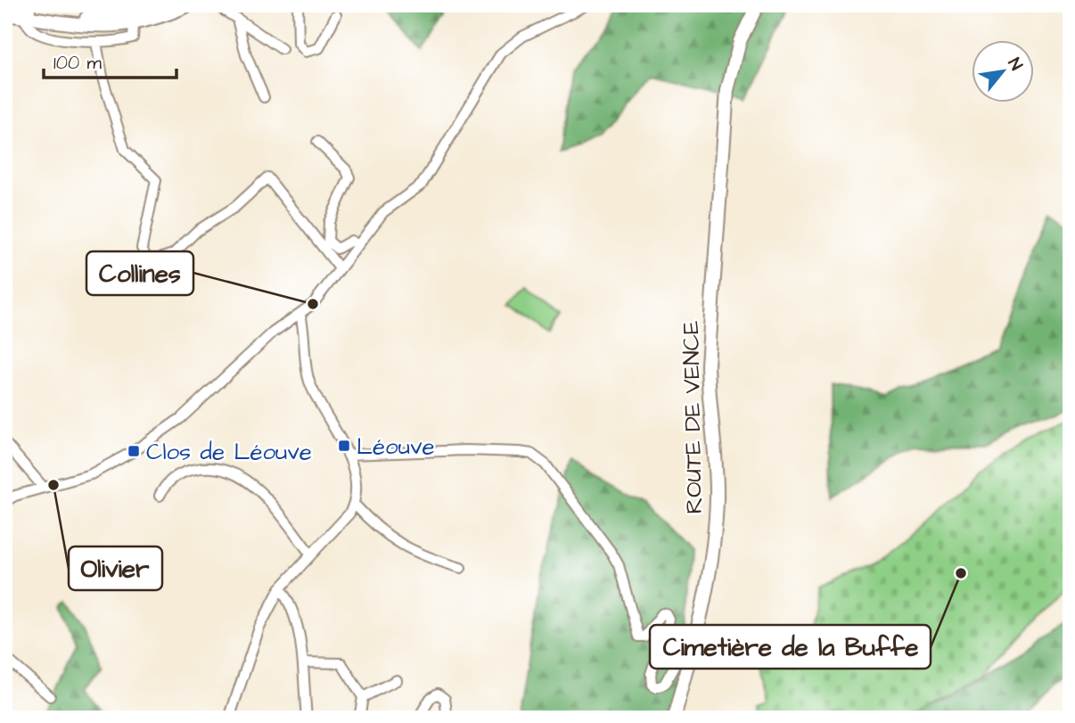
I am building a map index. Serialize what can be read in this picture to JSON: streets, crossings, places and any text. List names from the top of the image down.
{
  "streets": {
    "main road": ["ROUTE DE VENCE"]
  },
  "places": {
    "other": ["Collines", "Olivier", "Cimetière de la Buffe"],
    "transit": ["Léouve", "Clos de Léouve"]
  },
  "scale_bar": "100 m",
  "north": "top right"
}
